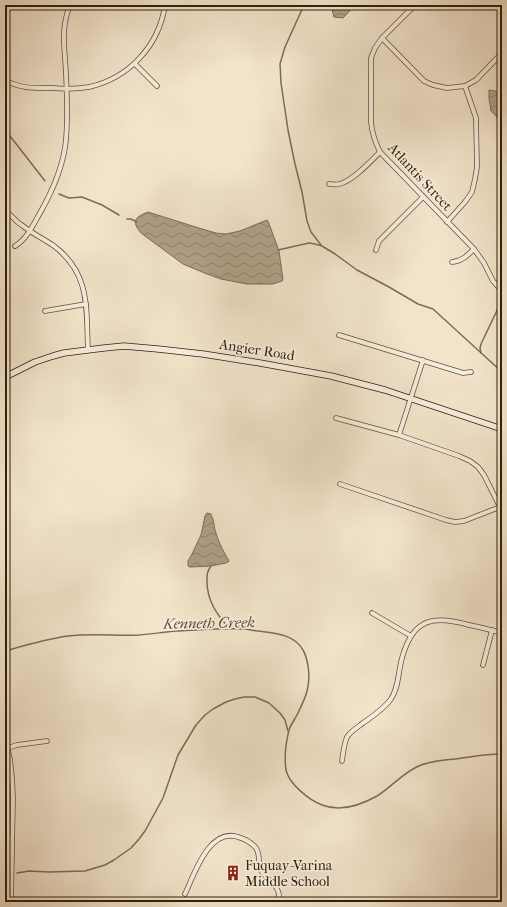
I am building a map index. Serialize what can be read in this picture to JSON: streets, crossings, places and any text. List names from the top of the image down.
{
  "streets": {
    "street": ["Atlantis Street", "Angier Road"]
  },
  "water": ["Kenneth Creek"],
  "places": {
    "building": ["Fuquay-Varina Middle School"]
  }
}
